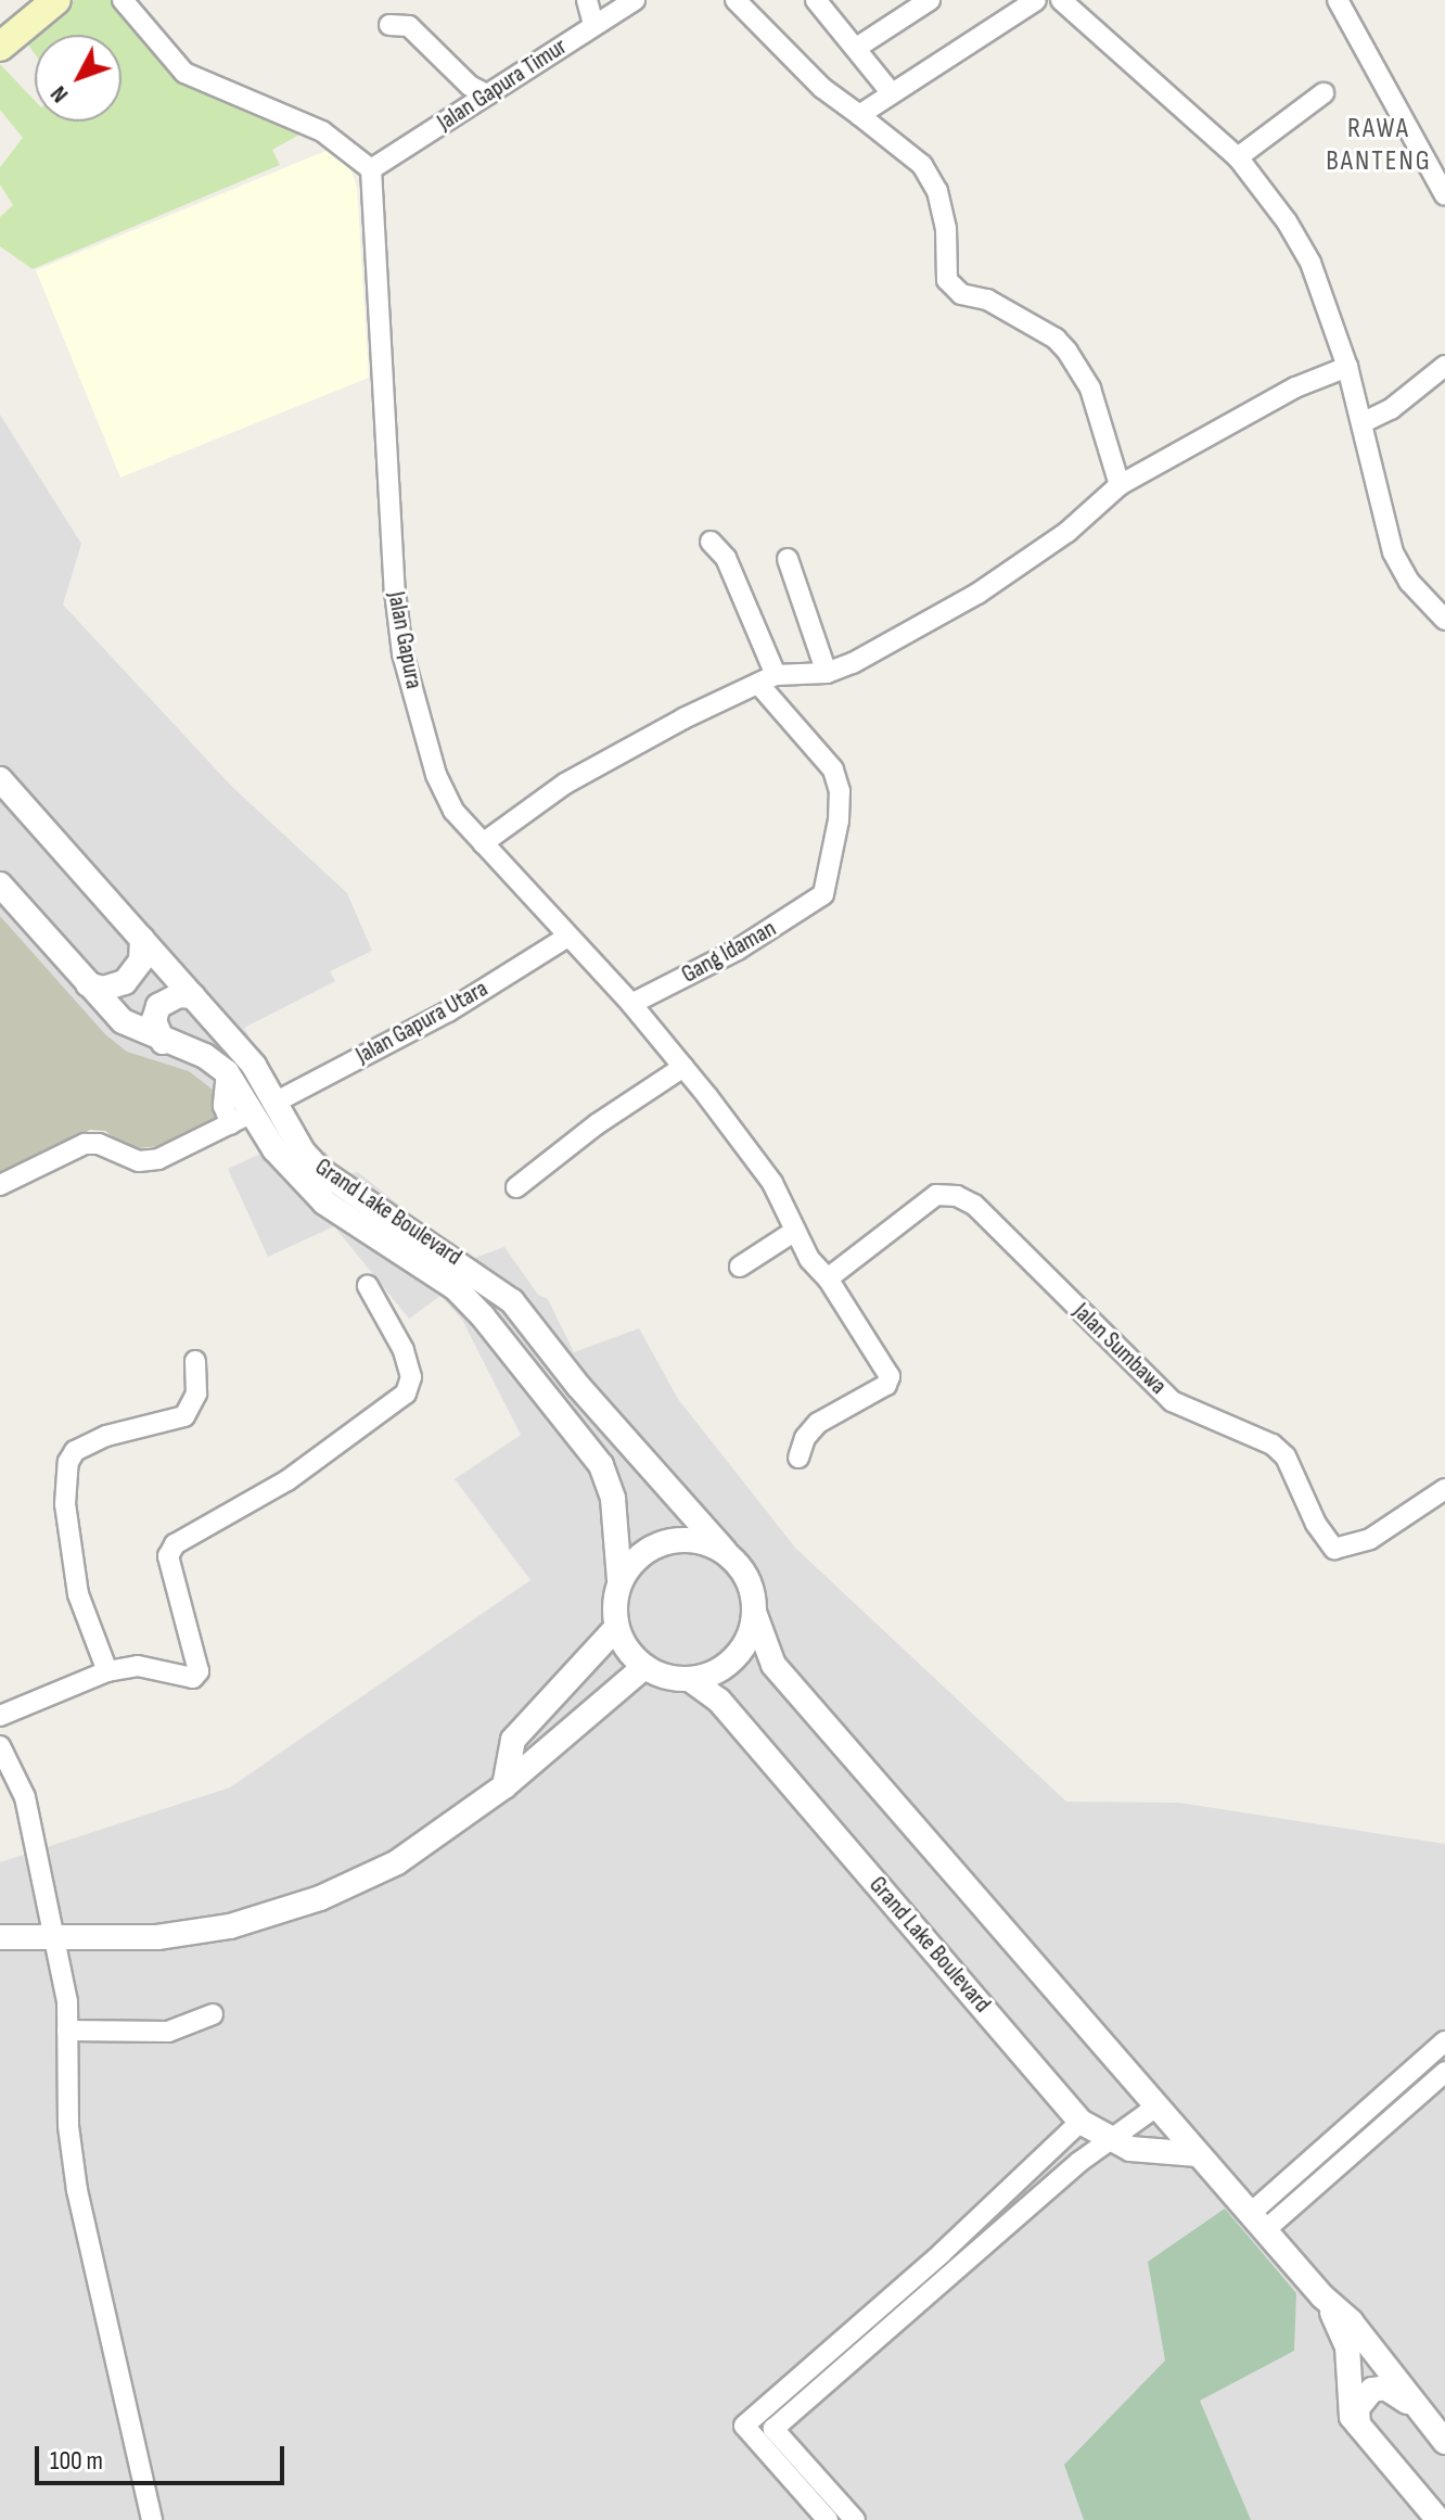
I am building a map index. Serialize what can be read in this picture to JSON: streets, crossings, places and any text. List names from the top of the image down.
{
  "streets": {
    "street": [
      "Jalan Gapura Timur",
      "Jalan Gapura",
      "Gang Idaman",
      "Jalan Gapura Utara",
      "Grand Lake Boulevard",
      "Jalan Sumbawa"
    ]
  },
  "crossings": [
    ["Jalan Gapura Timur", "Jalan Gapura"],
    ["Jalan Gapura", "Gang Idaman"],
    ["Jalan Gapura", "Jalan Gapura Utara"],
    ["Jalan Gapura", "Jalan Sumbawa"],
    ["Jalan Gapura Utara", "Grand Lake Boulevard"]
  ],
  "districts": ["RAWA BANTENG"],
  "scale_bar": "100 m",
  "north": "bottom left"
}
